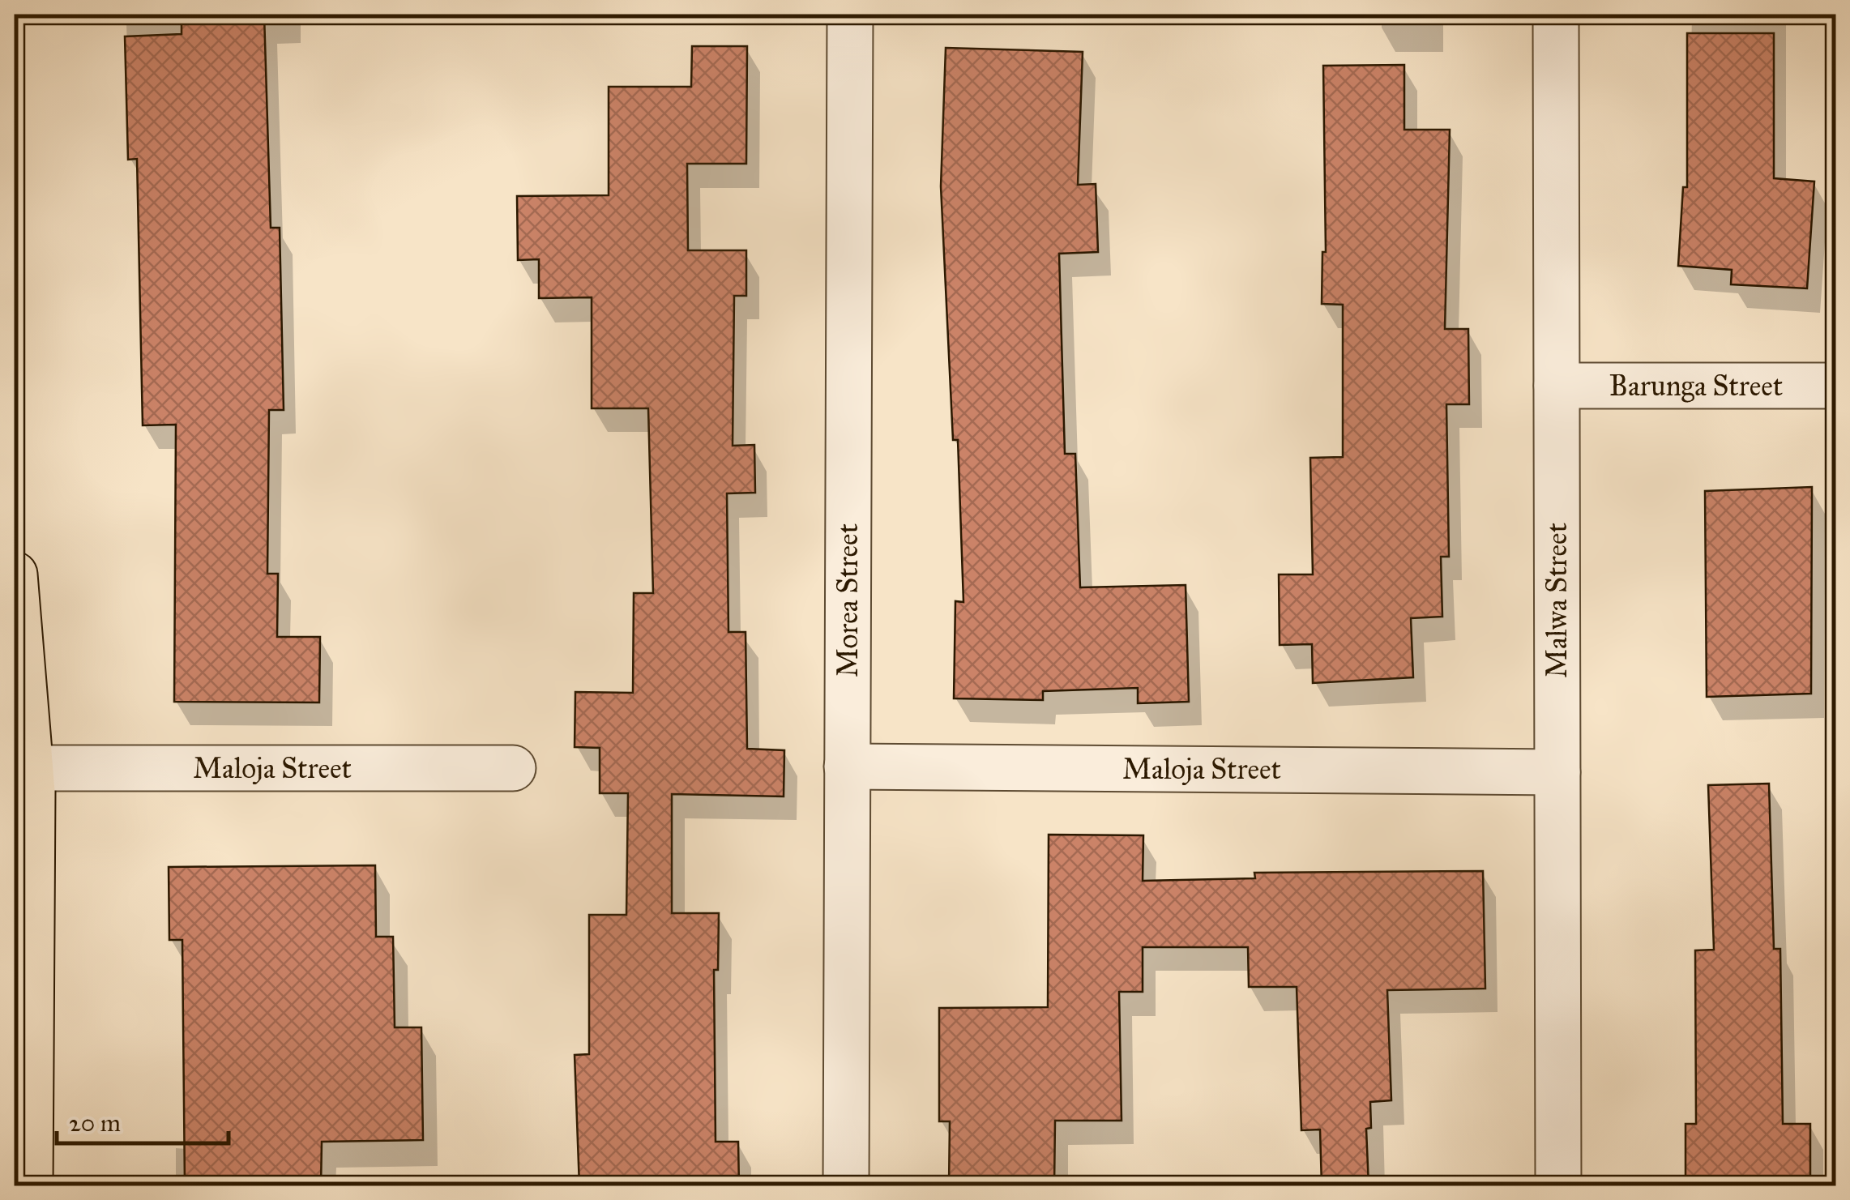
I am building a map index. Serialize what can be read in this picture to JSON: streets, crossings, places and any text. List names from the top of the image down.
{
  "streets": {
    "street": [
      "Barunga Street",
      "Morea Street",
      "Malwa Street",
      "Maloja Street"
    ]
  },
  "crossings": [
    ["Barunga Street", "Malwa Street"],
    ["Morea Street", "Maloja Street"],
    ["Malwa Street", "Maloja Street"]
  ],
  "scale_bar": "20 m"
}
